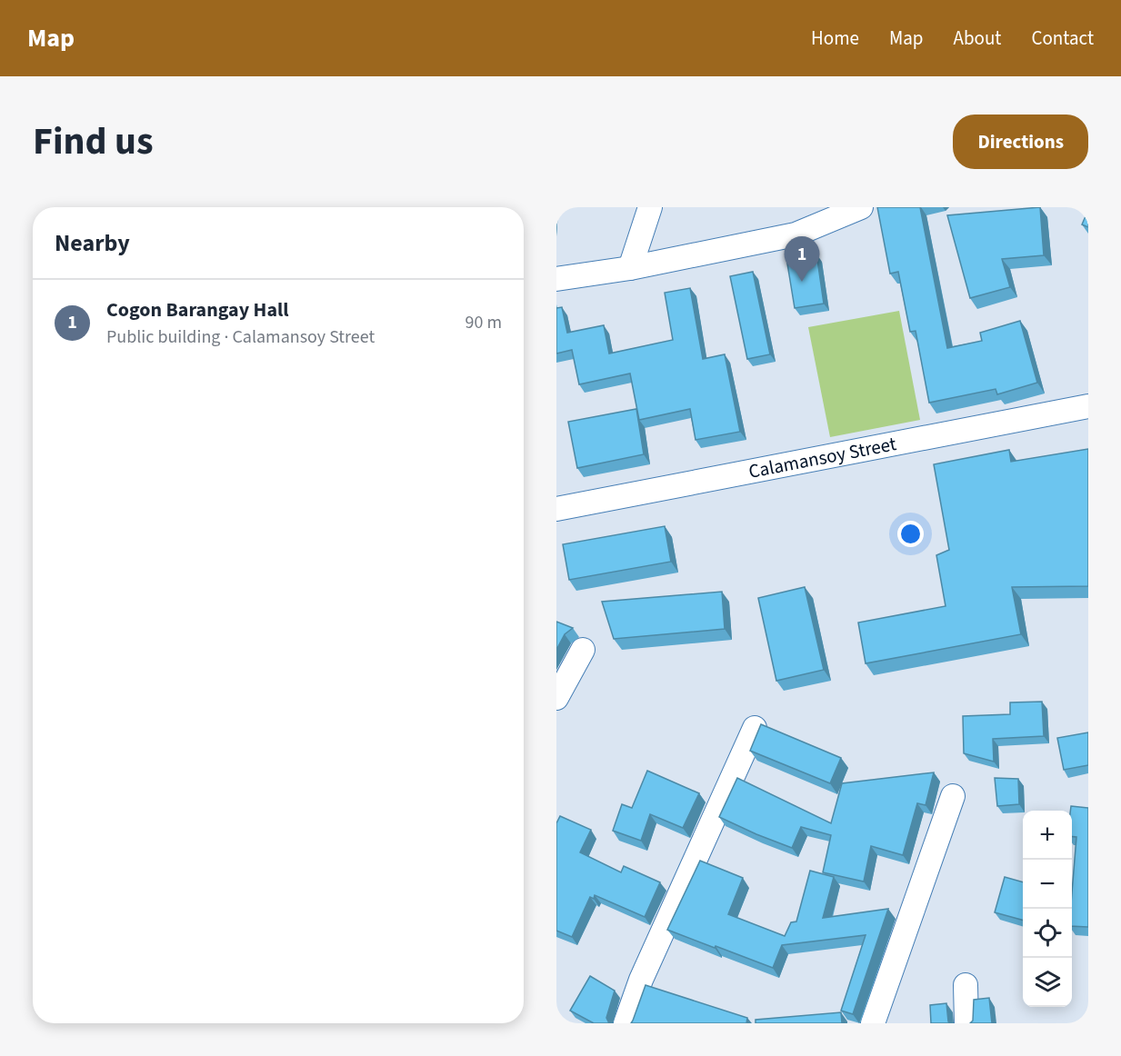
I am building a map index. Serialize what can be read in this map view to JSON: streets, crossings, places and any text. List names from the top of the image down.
{
  "streets": {
    "street": ["Calamansoy Street"]
  },
  "page": {
    "header": "Map",
    "nav": [
      "Home",
      "Map",
      "About",
      "Contact"
    ],
    "title": "Find us",
    "buttons": "Directions",
    "heading": "Nearby",
    "pins": "1",
    "list": [
      {
        "mark": "1",
        "name": "Cogon Barangay Hall",
        "note": "Public building · Calamansoy Street",
        "value": "90 m"
      }
    ],
    "map_buttons": ["+", "−"]
  }
}
